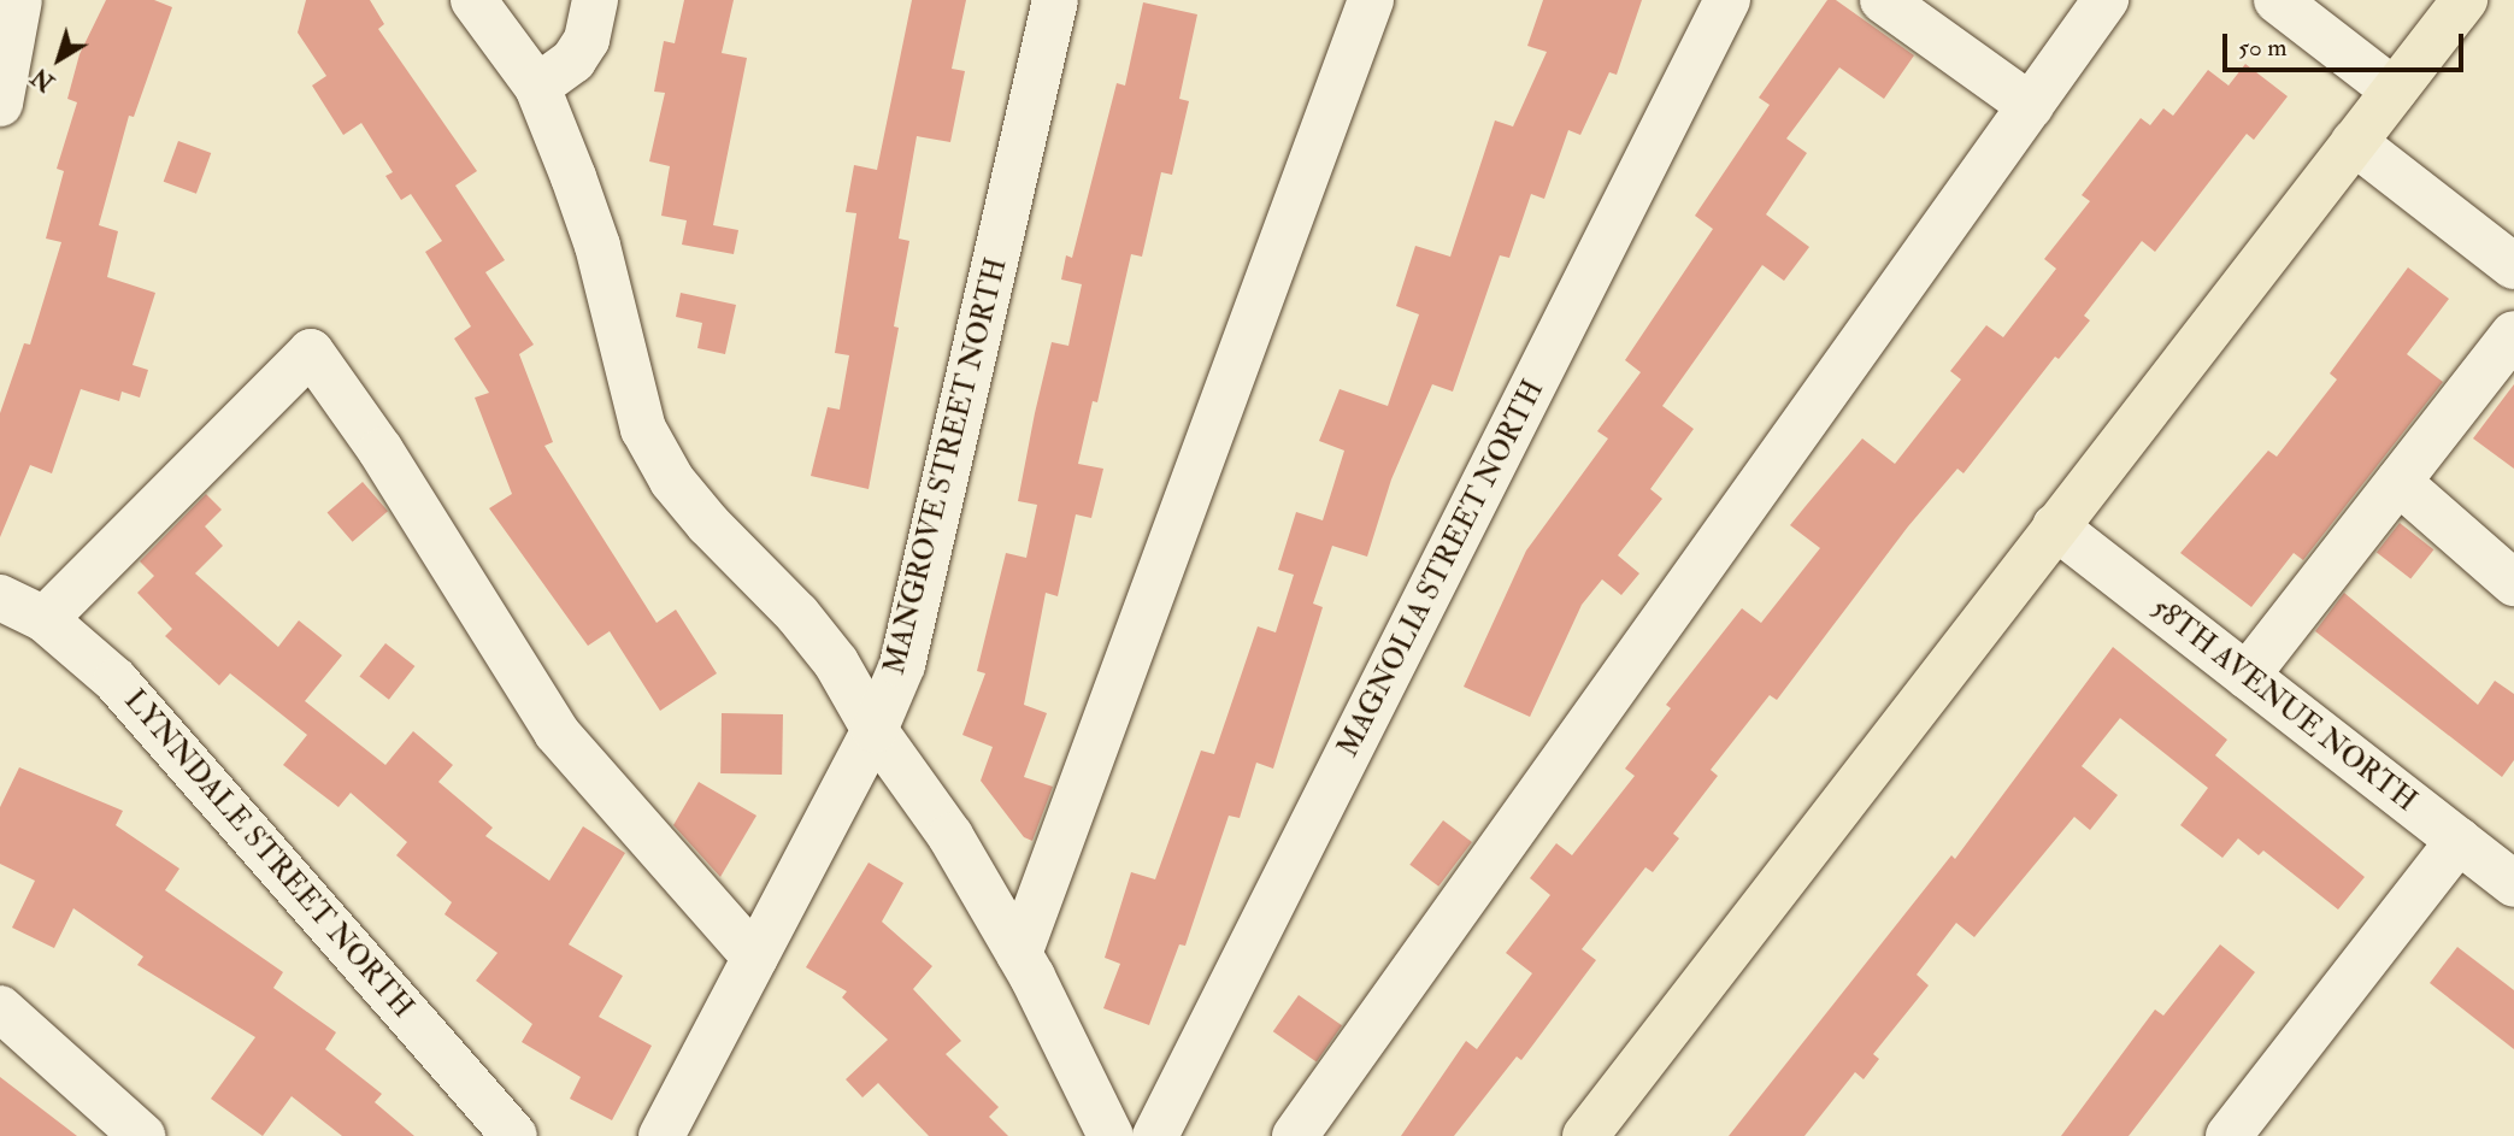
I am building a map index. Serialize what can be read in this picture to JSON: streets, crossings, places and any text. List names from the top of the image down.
{
  "streets": {
    "street": [
      "MANGROVE STREET NORTH",
      "MAGNOLIA STREET NORTH",
      "58TH AVENUE NORTH",
      "LYNNDALE STREET NORTH"
    ]
  },
  "scale_bar": "50 m",
  "north": "bottom left"
}
